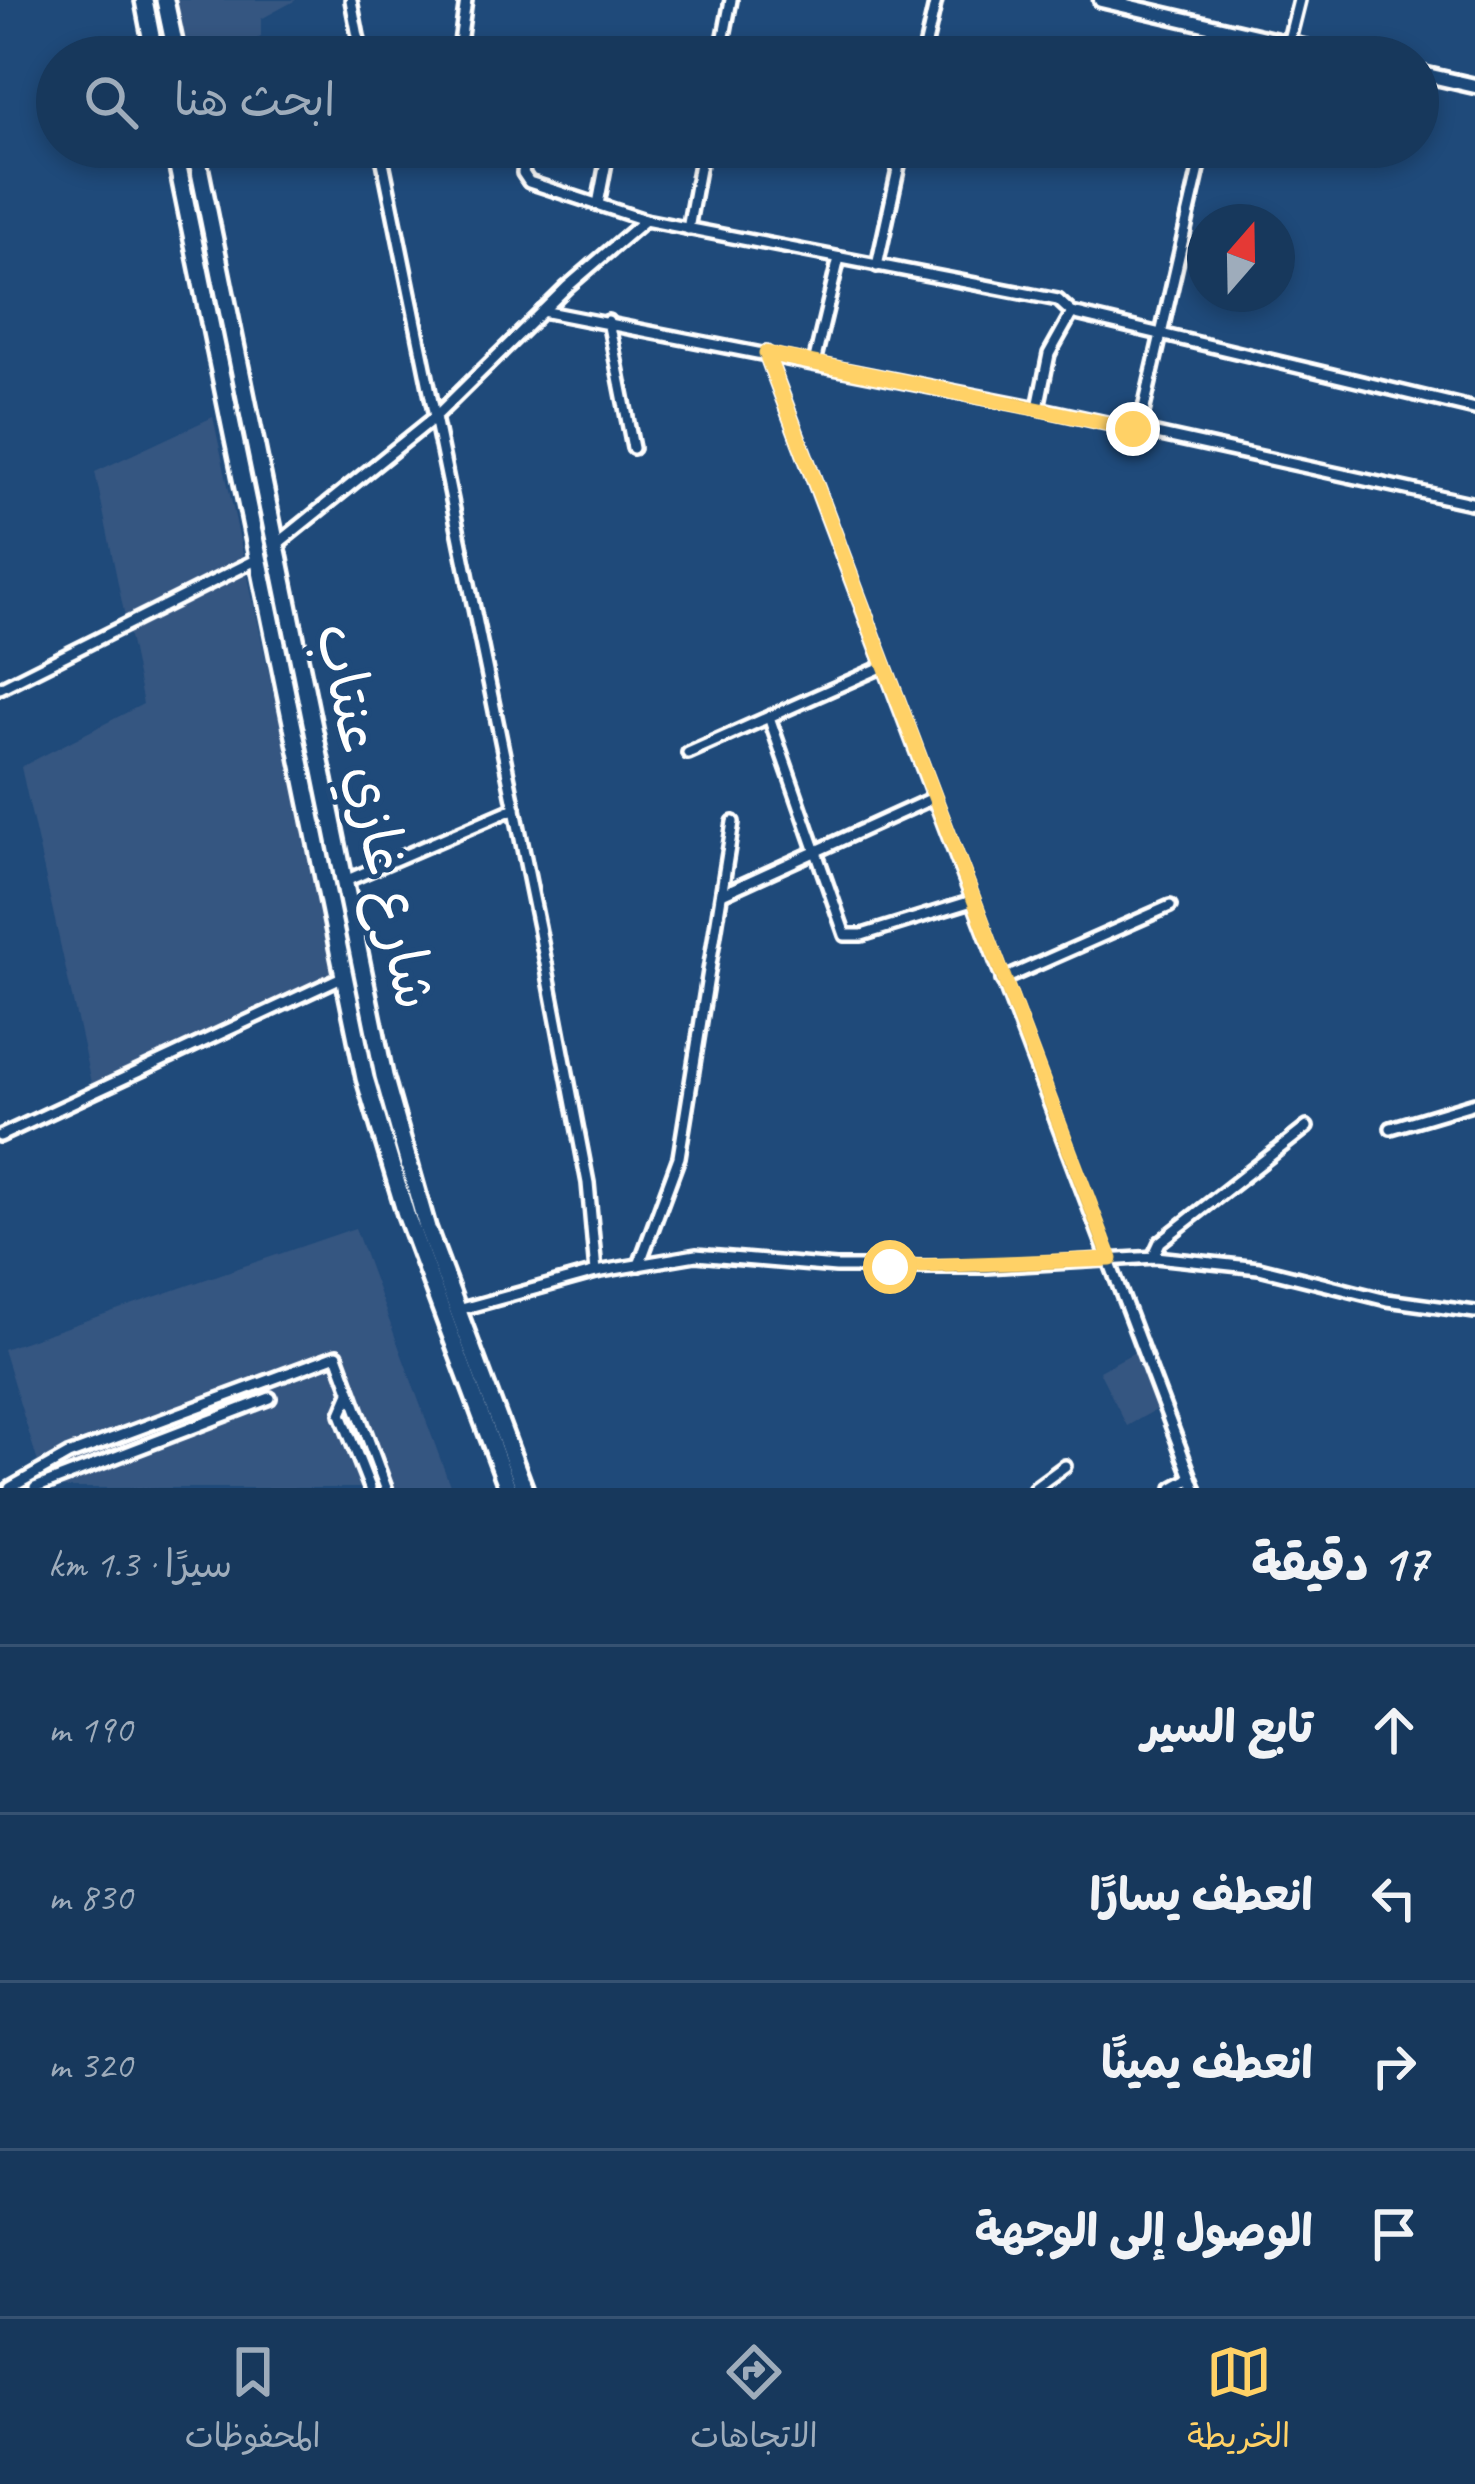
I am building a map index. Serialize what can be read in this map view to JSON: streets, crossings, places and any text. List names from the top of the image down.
{
  "streets": {
    "highway": ["شارع غازي عنتاب"]
  },
  "north": "top",
  "page": {
    "search": "ابحث هنا",
    "heading": ["17 دقيقة", "سيرًا · 1.3 km"],
    "list": [
      ["تابع السير", "190 m"],
      ["انعطف يسارًا", "830 m"],
      ["انعطف يمينًا", "320 m"],
      "الوصول إلى الوجهة"
    ],
    "nav": ["الخريطة", "الاتجاهات", "المحفوظات"]
  }
}
